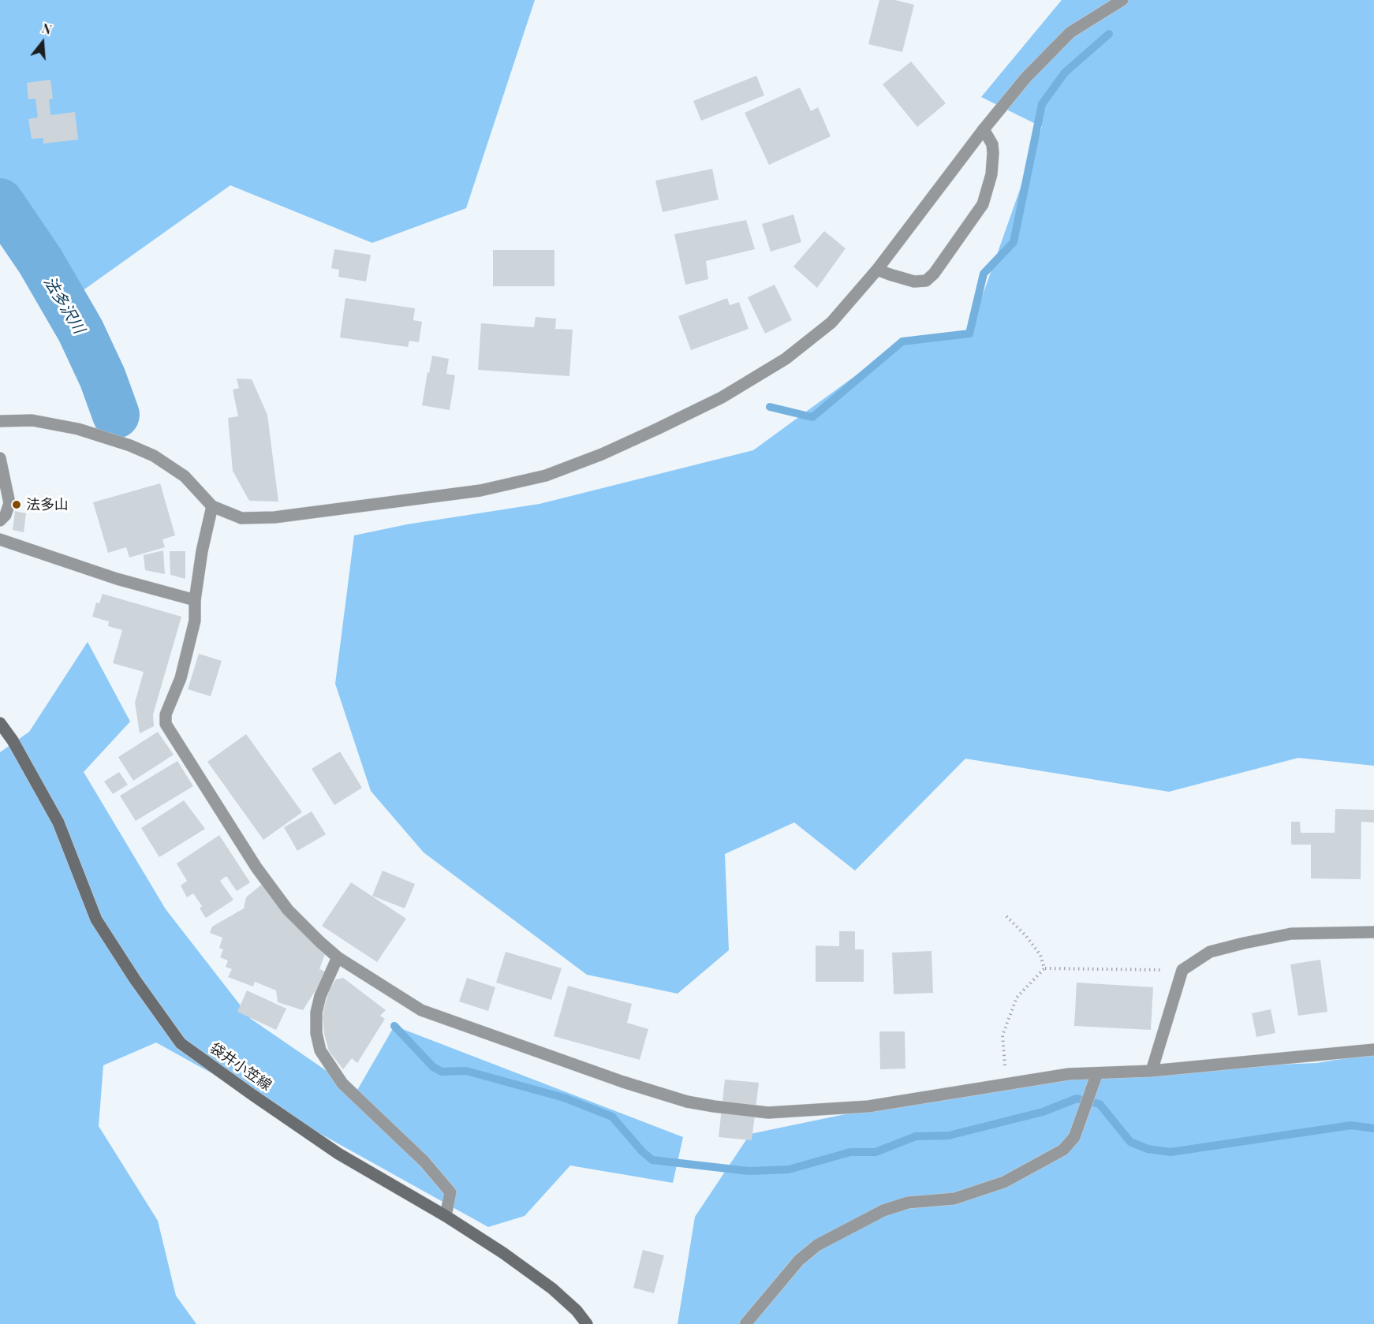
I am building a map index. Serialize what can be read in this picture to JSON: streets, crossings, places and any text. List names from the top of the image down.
{
  "streets": {
    "main road": ["袋井小笠線"]
  },
  "water": ["法多沢川"],
  "places": ["法多山"],
  "north": "top"
}
